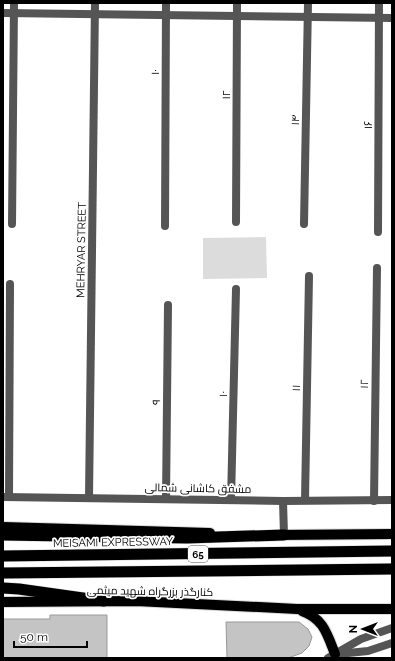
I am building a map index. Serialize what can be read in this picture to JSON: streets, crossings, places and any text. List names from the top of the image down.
{
  "streets": {
    "highway": ["MEISAMI EXPRESSWAY", "65"],
    "main road": ["کنارگذر بزرگراه شهید میثمی"],
    "street": [
      "۱۰",
      "۱۲",
      "۱۴",
      "۱۶",
      "MEHRYAR STREET",
      "۱۱",
      "۹",
      "مشفق کاشانی شمالی"
    ]
  },
  "crossings": [
    ["۱۰", "مشفق کاشانی شمالی"],
    ["۱۲", "مشفق کاشانی شمالی"],
    ["MEHRYAR STREET", "مشفق کاشانی شمالی"],
    ["۱۱", "مشفق کاشانی شمالی"],
    ["۹", "مشفق کاشانی شمالی"]
  ],
  "scale_bar": "50 m",
  "north": "left"
}
